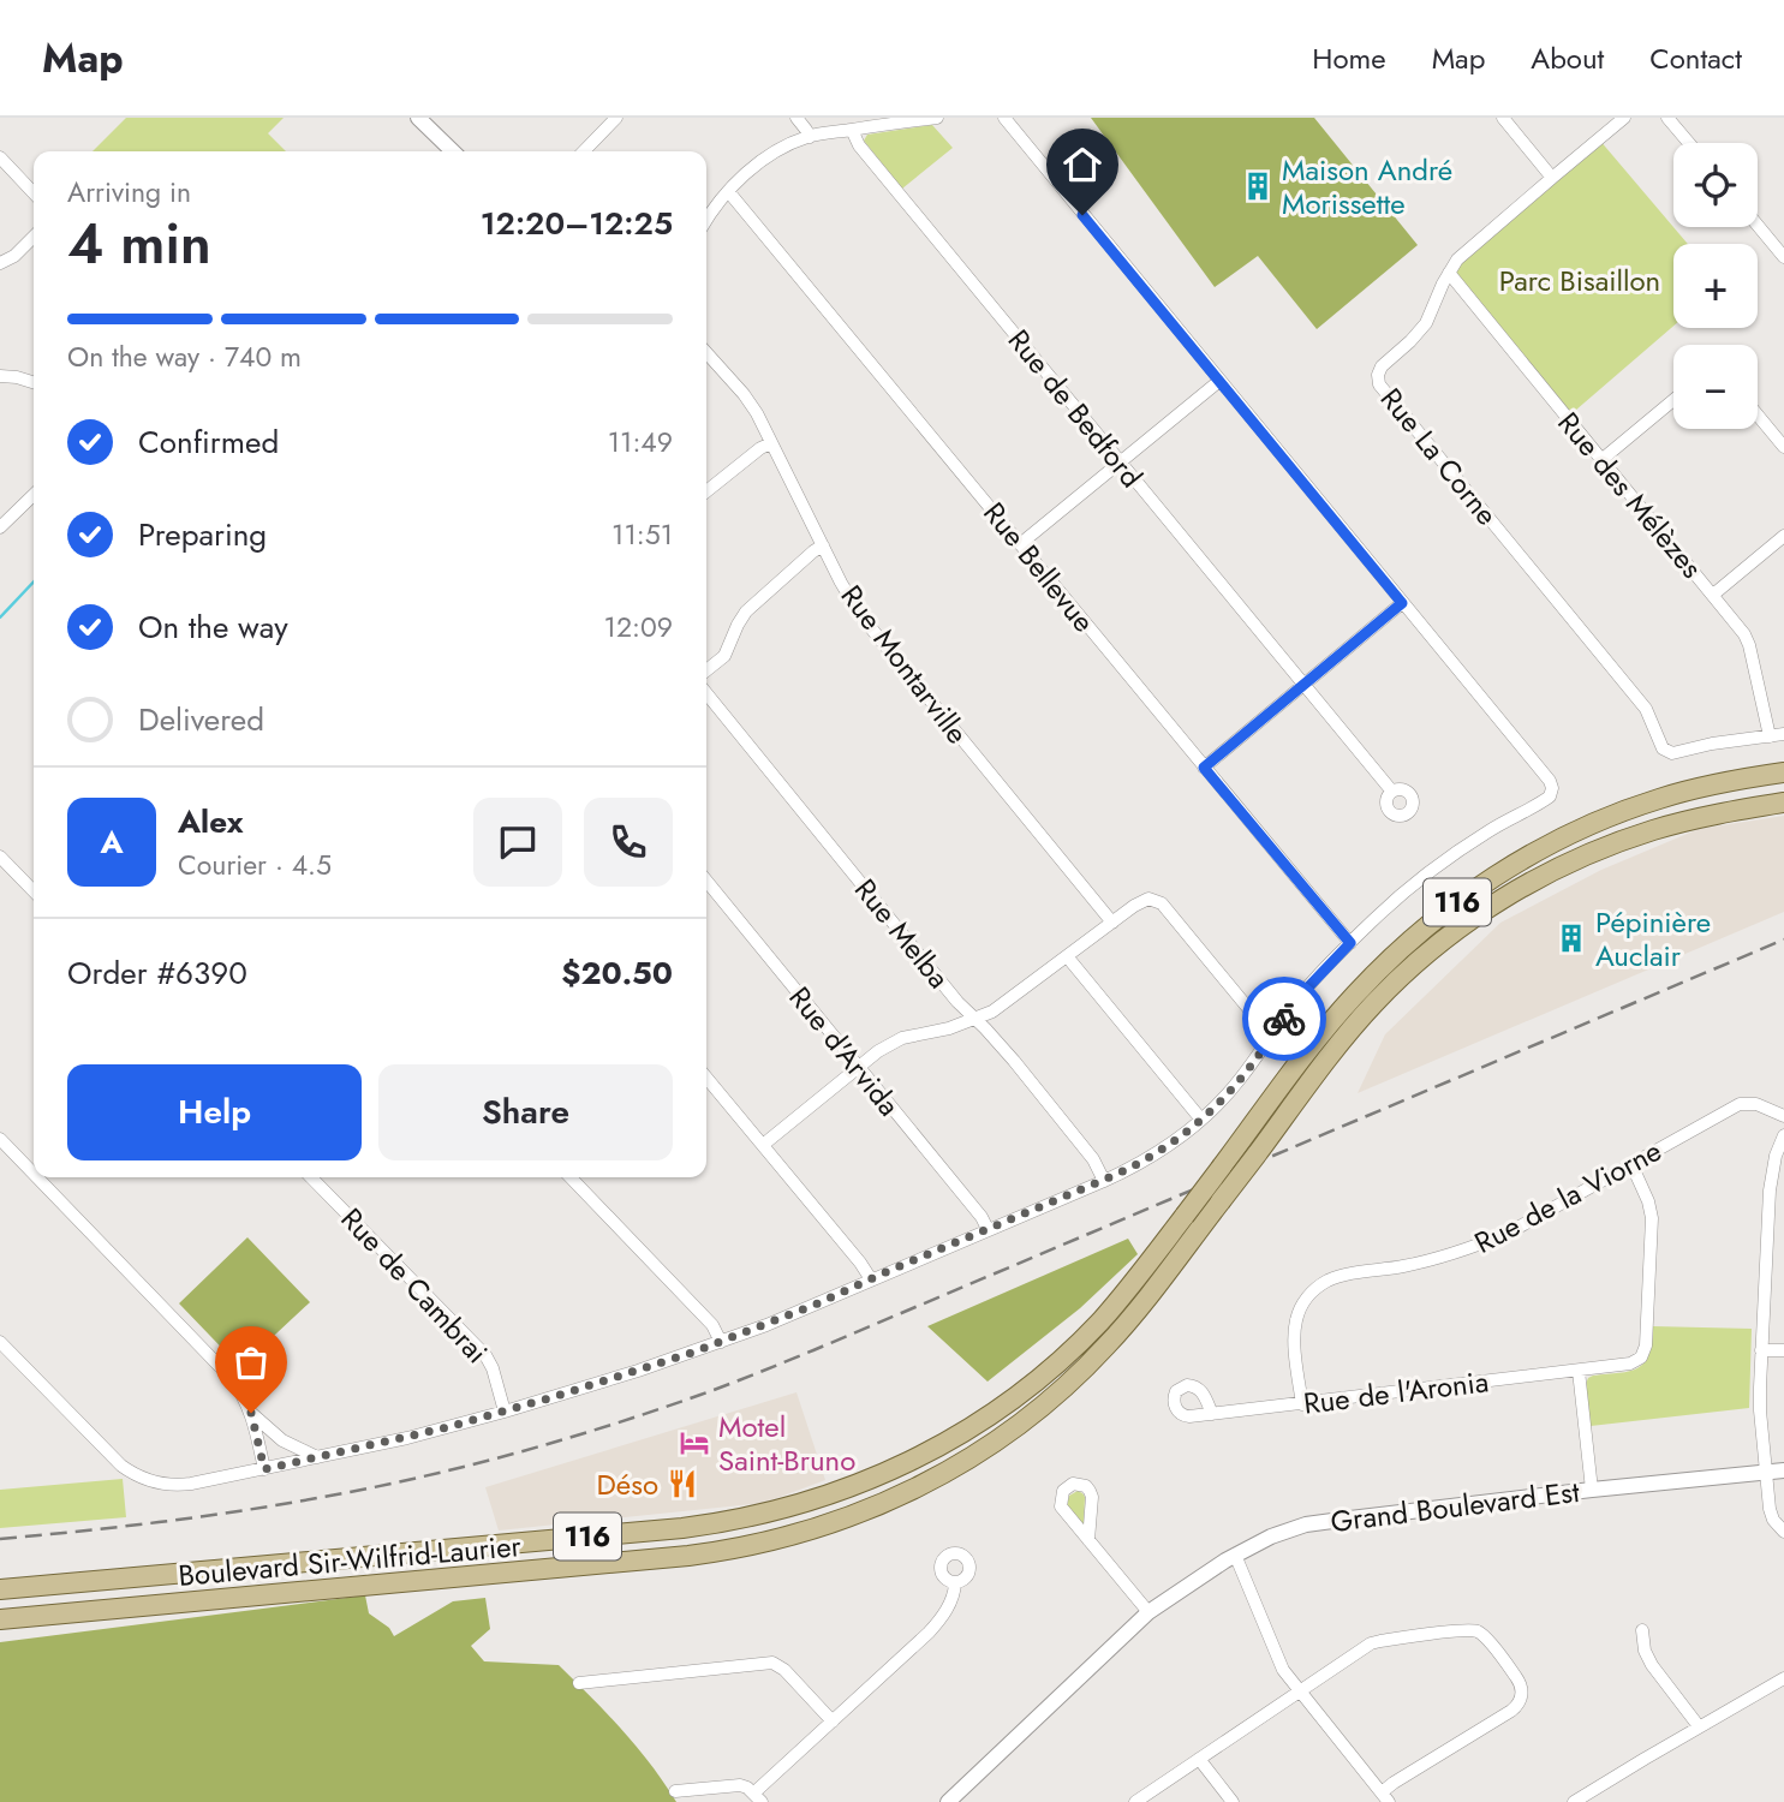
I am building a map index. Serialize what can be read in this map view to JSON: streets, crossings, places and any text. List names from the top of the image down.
{
  "streets": {
    "main road": ["116", "Boulevard Sir-Wilfrid-Laurier"],
    "street": [
      "Rue de Bedford",
      "Rue La Corne",
      "Rue des Mélèzes",
      "Rue Bellevue",
      "Rue Montarville",
      "Rue Melba",
      "Rue d'Arvida",
      "Rue de la Viorne",
      "Rue de Cambrai",
      "Rue de l'Aronia",
      "Grand Boulevard Est"
    ]
  },
  "crossings": [
    ["Rue La Corne", "Rue des Mélèzes"],
    ["Rue de la Viorne", "Rue de l'Aronia"]
  ],
  "parks": ["Parc Bisaillon"],
  "places": {
    "building": ["Maison André Morissette", "Pépinière Auclair"],
    "hotel": ["Motel Saint-Bruno"],
    "restaurant": ["Déso"]
  },
  "page": {
    "header": "Map",
    "nav": [
      "Home",
      "Map",
      "About",
      "Contact"
    ],
    "map_buttons": ["+", "−"],
    "heading": ["4 min", "Arriving in", "12:20–12:25"],
    "panel": [
      "Alex",
      "Courier · 4.5",
      "Order #6390",
      "$20.50"
    ],
    "bar": "On the way · 740 m",
    "list": [
      ["Confirmed", "11:49"],
      ["Preparing", "11:51"],
      ["On the way", "12:09"],
      "Delivered"
    ],
    "round": "A",
    "buttons": ["Help", "Share"]
  }
}
